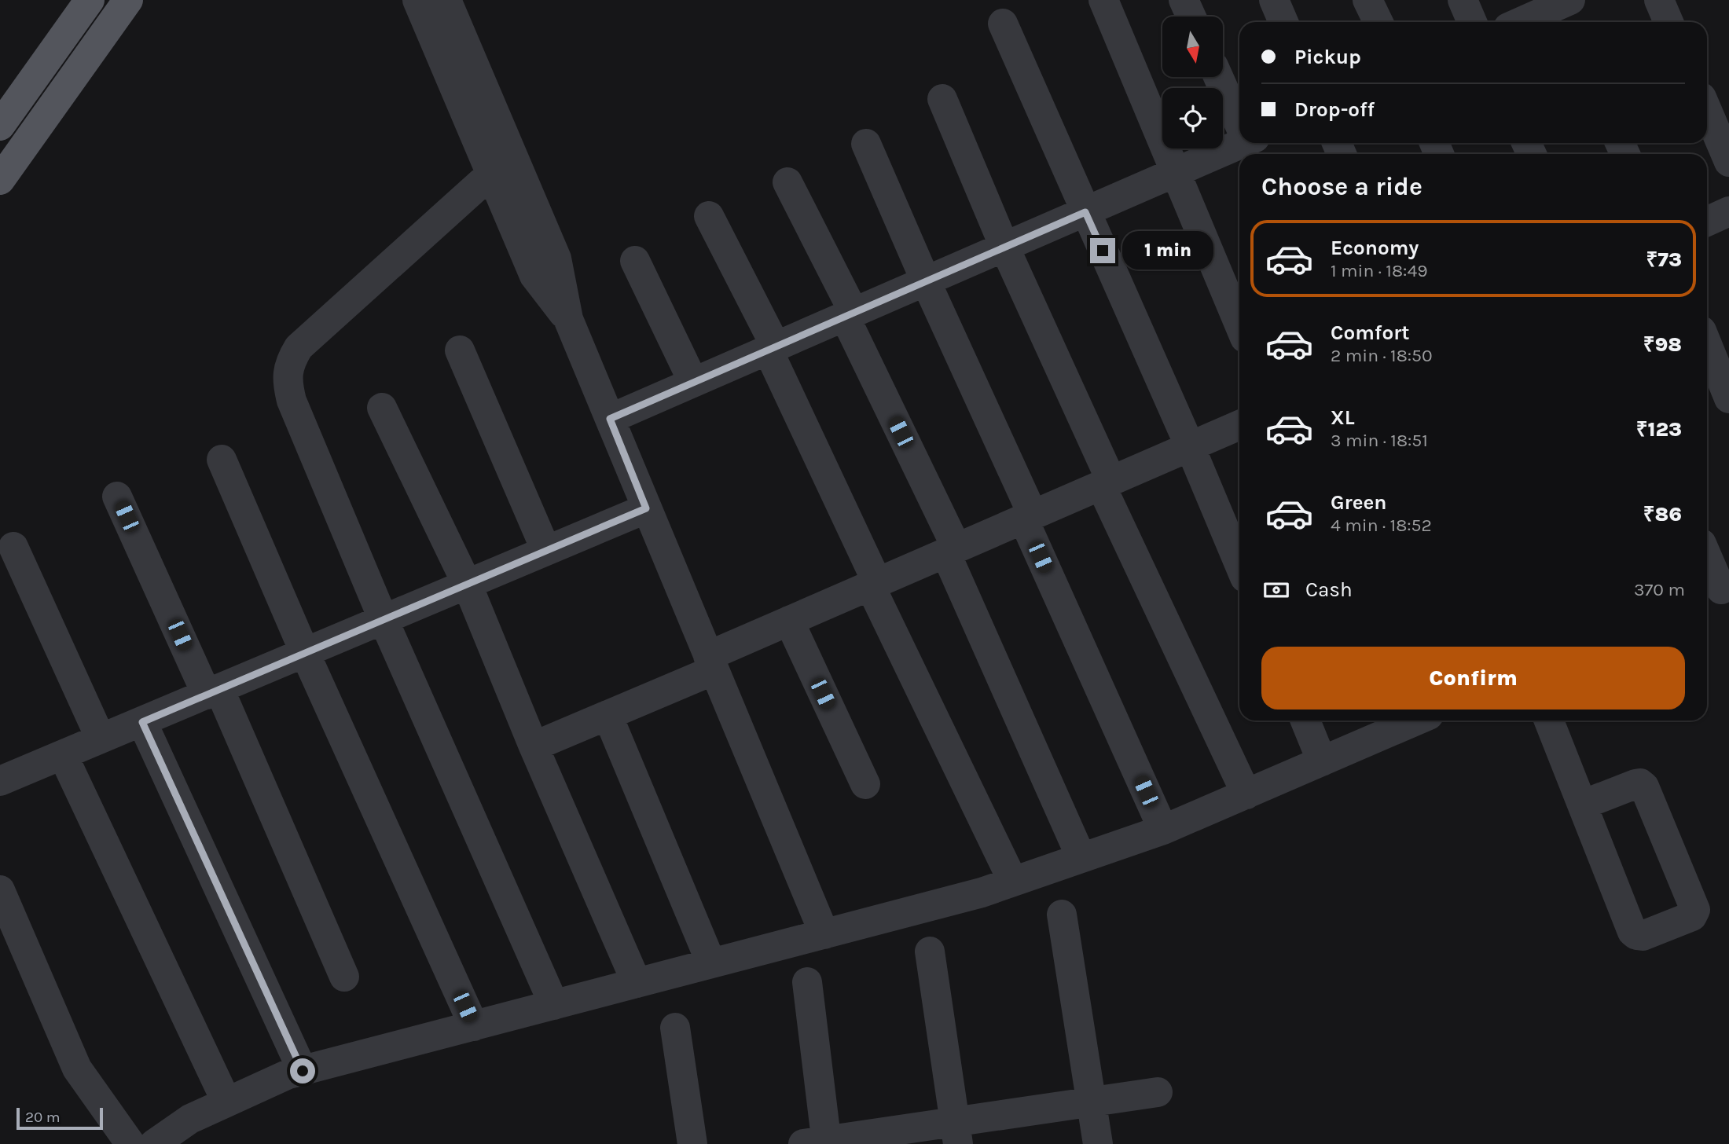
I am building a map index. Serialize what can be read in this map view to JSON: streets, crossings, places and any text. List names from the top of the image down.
{
  "scale_bar": "20 m",
  "north": "bottom",
  "page": {
    "banner": ["Pickup", "Drop-off"],
    "heading": "Choose a ride",
    "list": [
      {
        "name": "Economy",
        "note": "1 min · 18:49",
        "value": "₹73"
      },
      {
        "name": "Comfort",
        "note": "2 min · 18:50",
        "value": "₹98"
      },
      {
        "name": "XL",
        "note": "3 min · 18:51",
        "value": "₹123"
      },
      {
        "name": "Green",
        "note": "4 min · 18:52",
        "value": "₹86"
      }
    ],
    "bubble": "1 min",
    "pay": ["Cash", "370 m"],
    "buttons": "Confirm",
    "scale": "20 m"
  }
}
